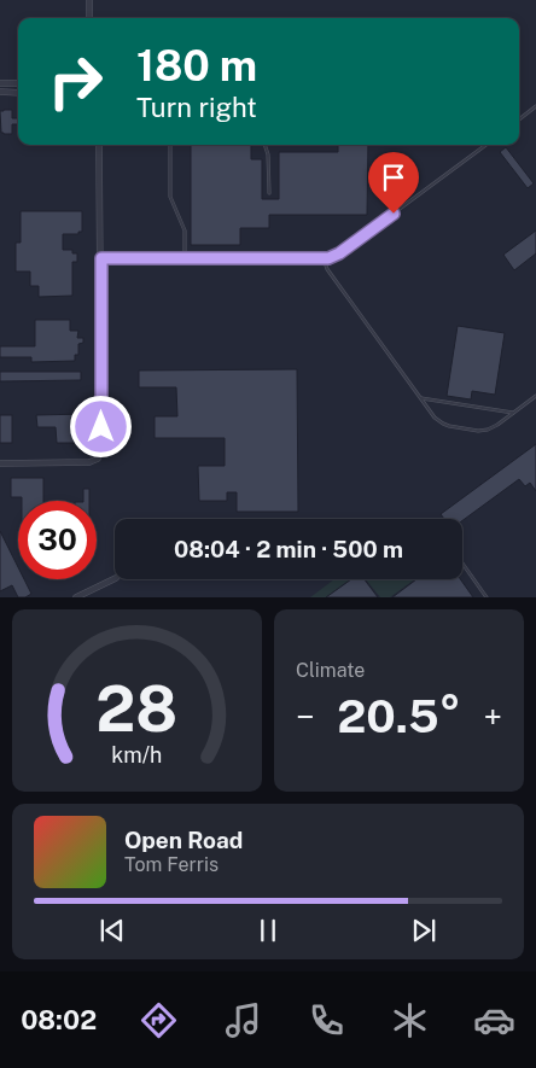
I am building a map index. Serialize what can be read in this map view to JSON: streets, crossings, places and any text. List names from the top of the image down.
{
  "page": {
    "turn": ["180 m", "Turn right"],
    "limit": "30",
    "trip": "08:04 · 2 min · 500 m",
    "tile": "Climate",
    "heat": ["−", "20.5°", "+"],
    "song": ["Open Road", "Tom Ferris"],
    "tabs": "08:02",
    "gauge": ["28", "km/h"]
  }
}
